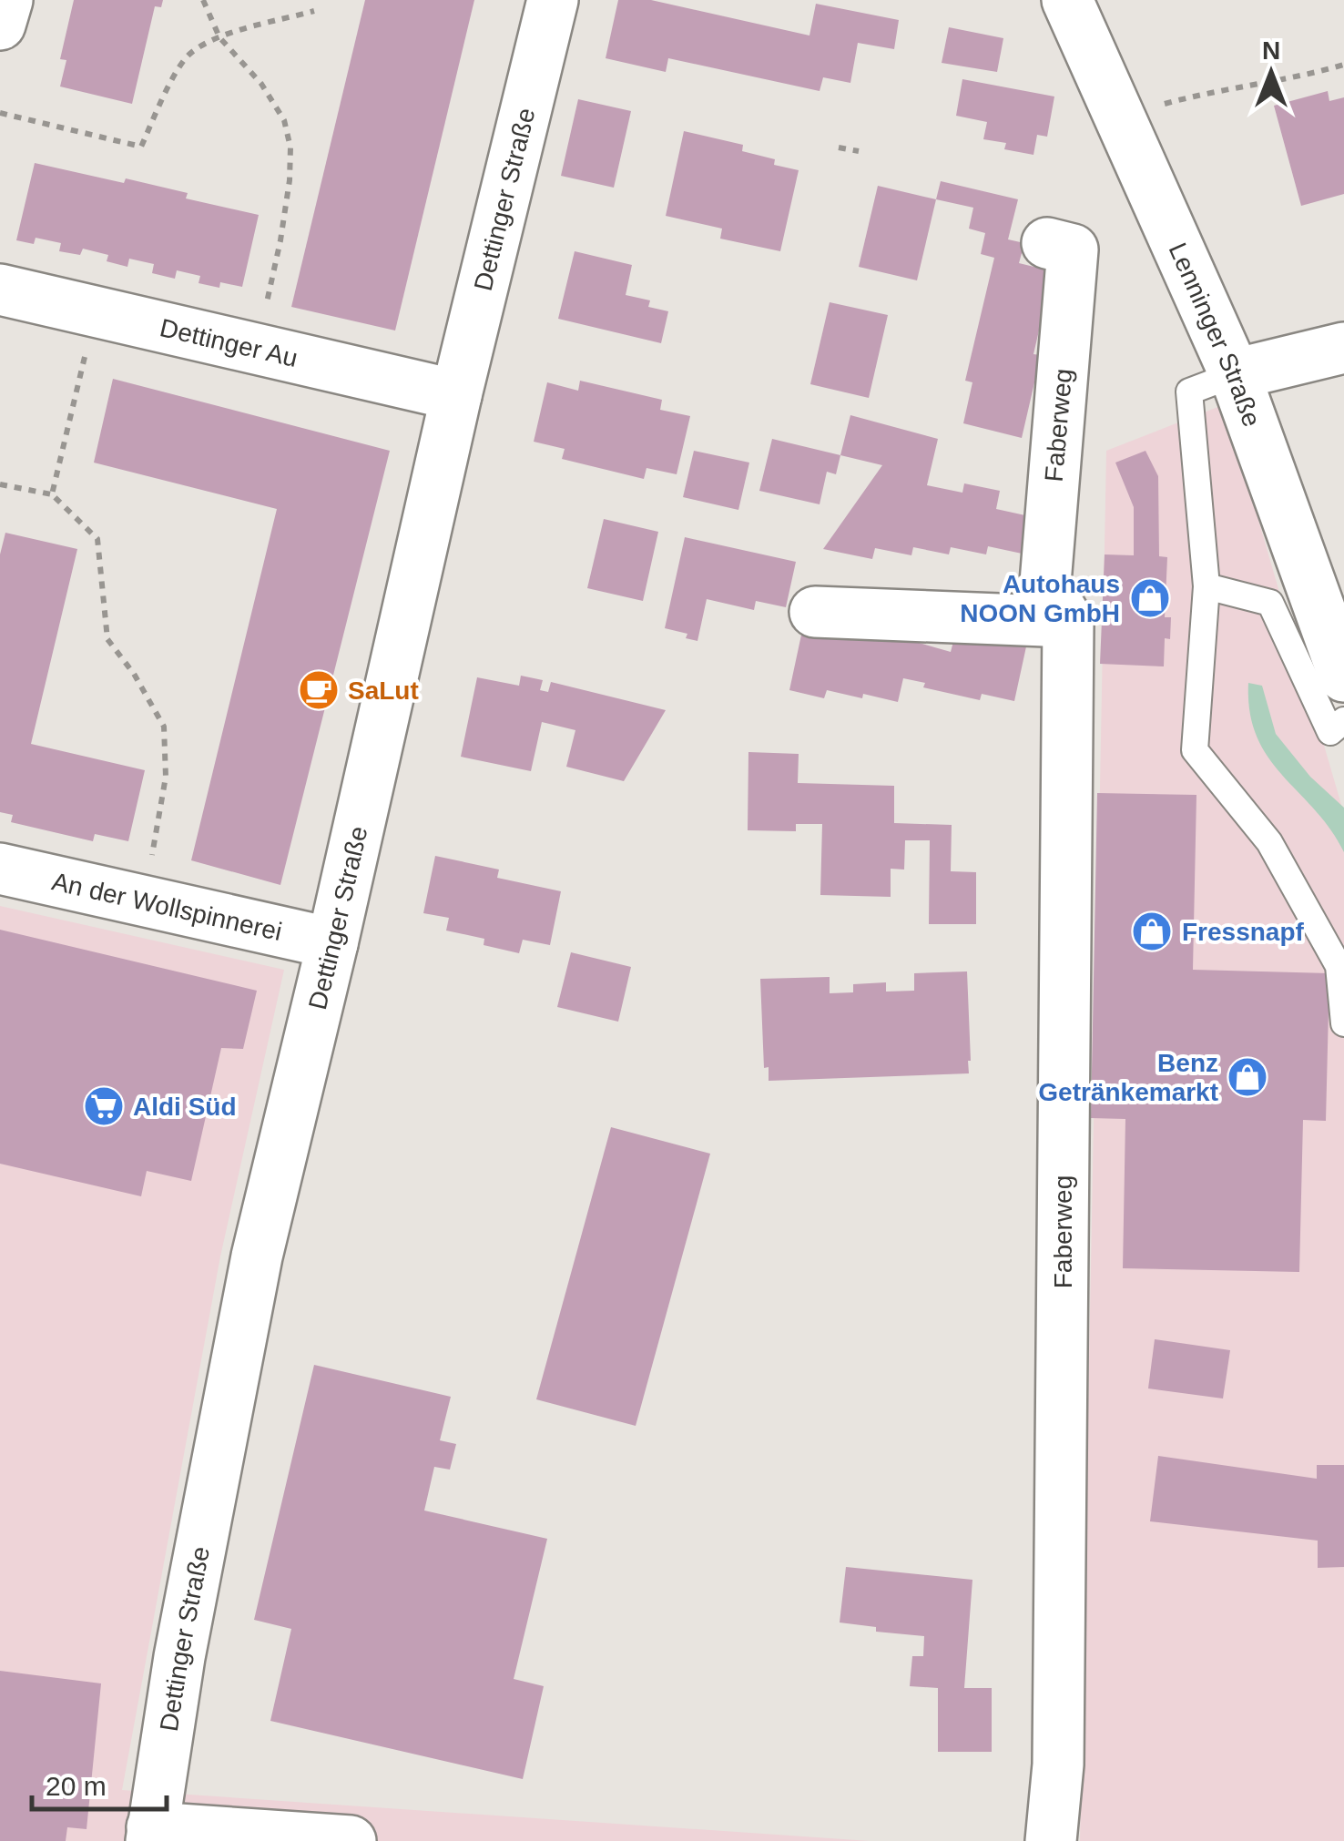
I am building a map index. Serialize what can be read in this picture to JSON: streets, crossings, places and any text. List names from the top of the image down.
{
  "streets": {
    "street": [
      "Dettinger Straße",
      "Lenninger Straße",
      "Dettinger Au",
      "Faberweg",
      "An der Wollspinnerei"
    ]
  },
  "crossings": [
    ["Dettinger Straße", "Dettinger Au"],
    ["Dettinger Straße", "An der Wollspinnerei"]
  ],
  "places": {
    "shop": ["Autohaus NOON GmbH", "Fressnapf", "Benz Getränkemarkt"],
    "cafe": ["SaLut"],
    "supermarket": ["Aldi Süd"]
  },
  "scale_bar": "20 m",
  "north": "top"
}
